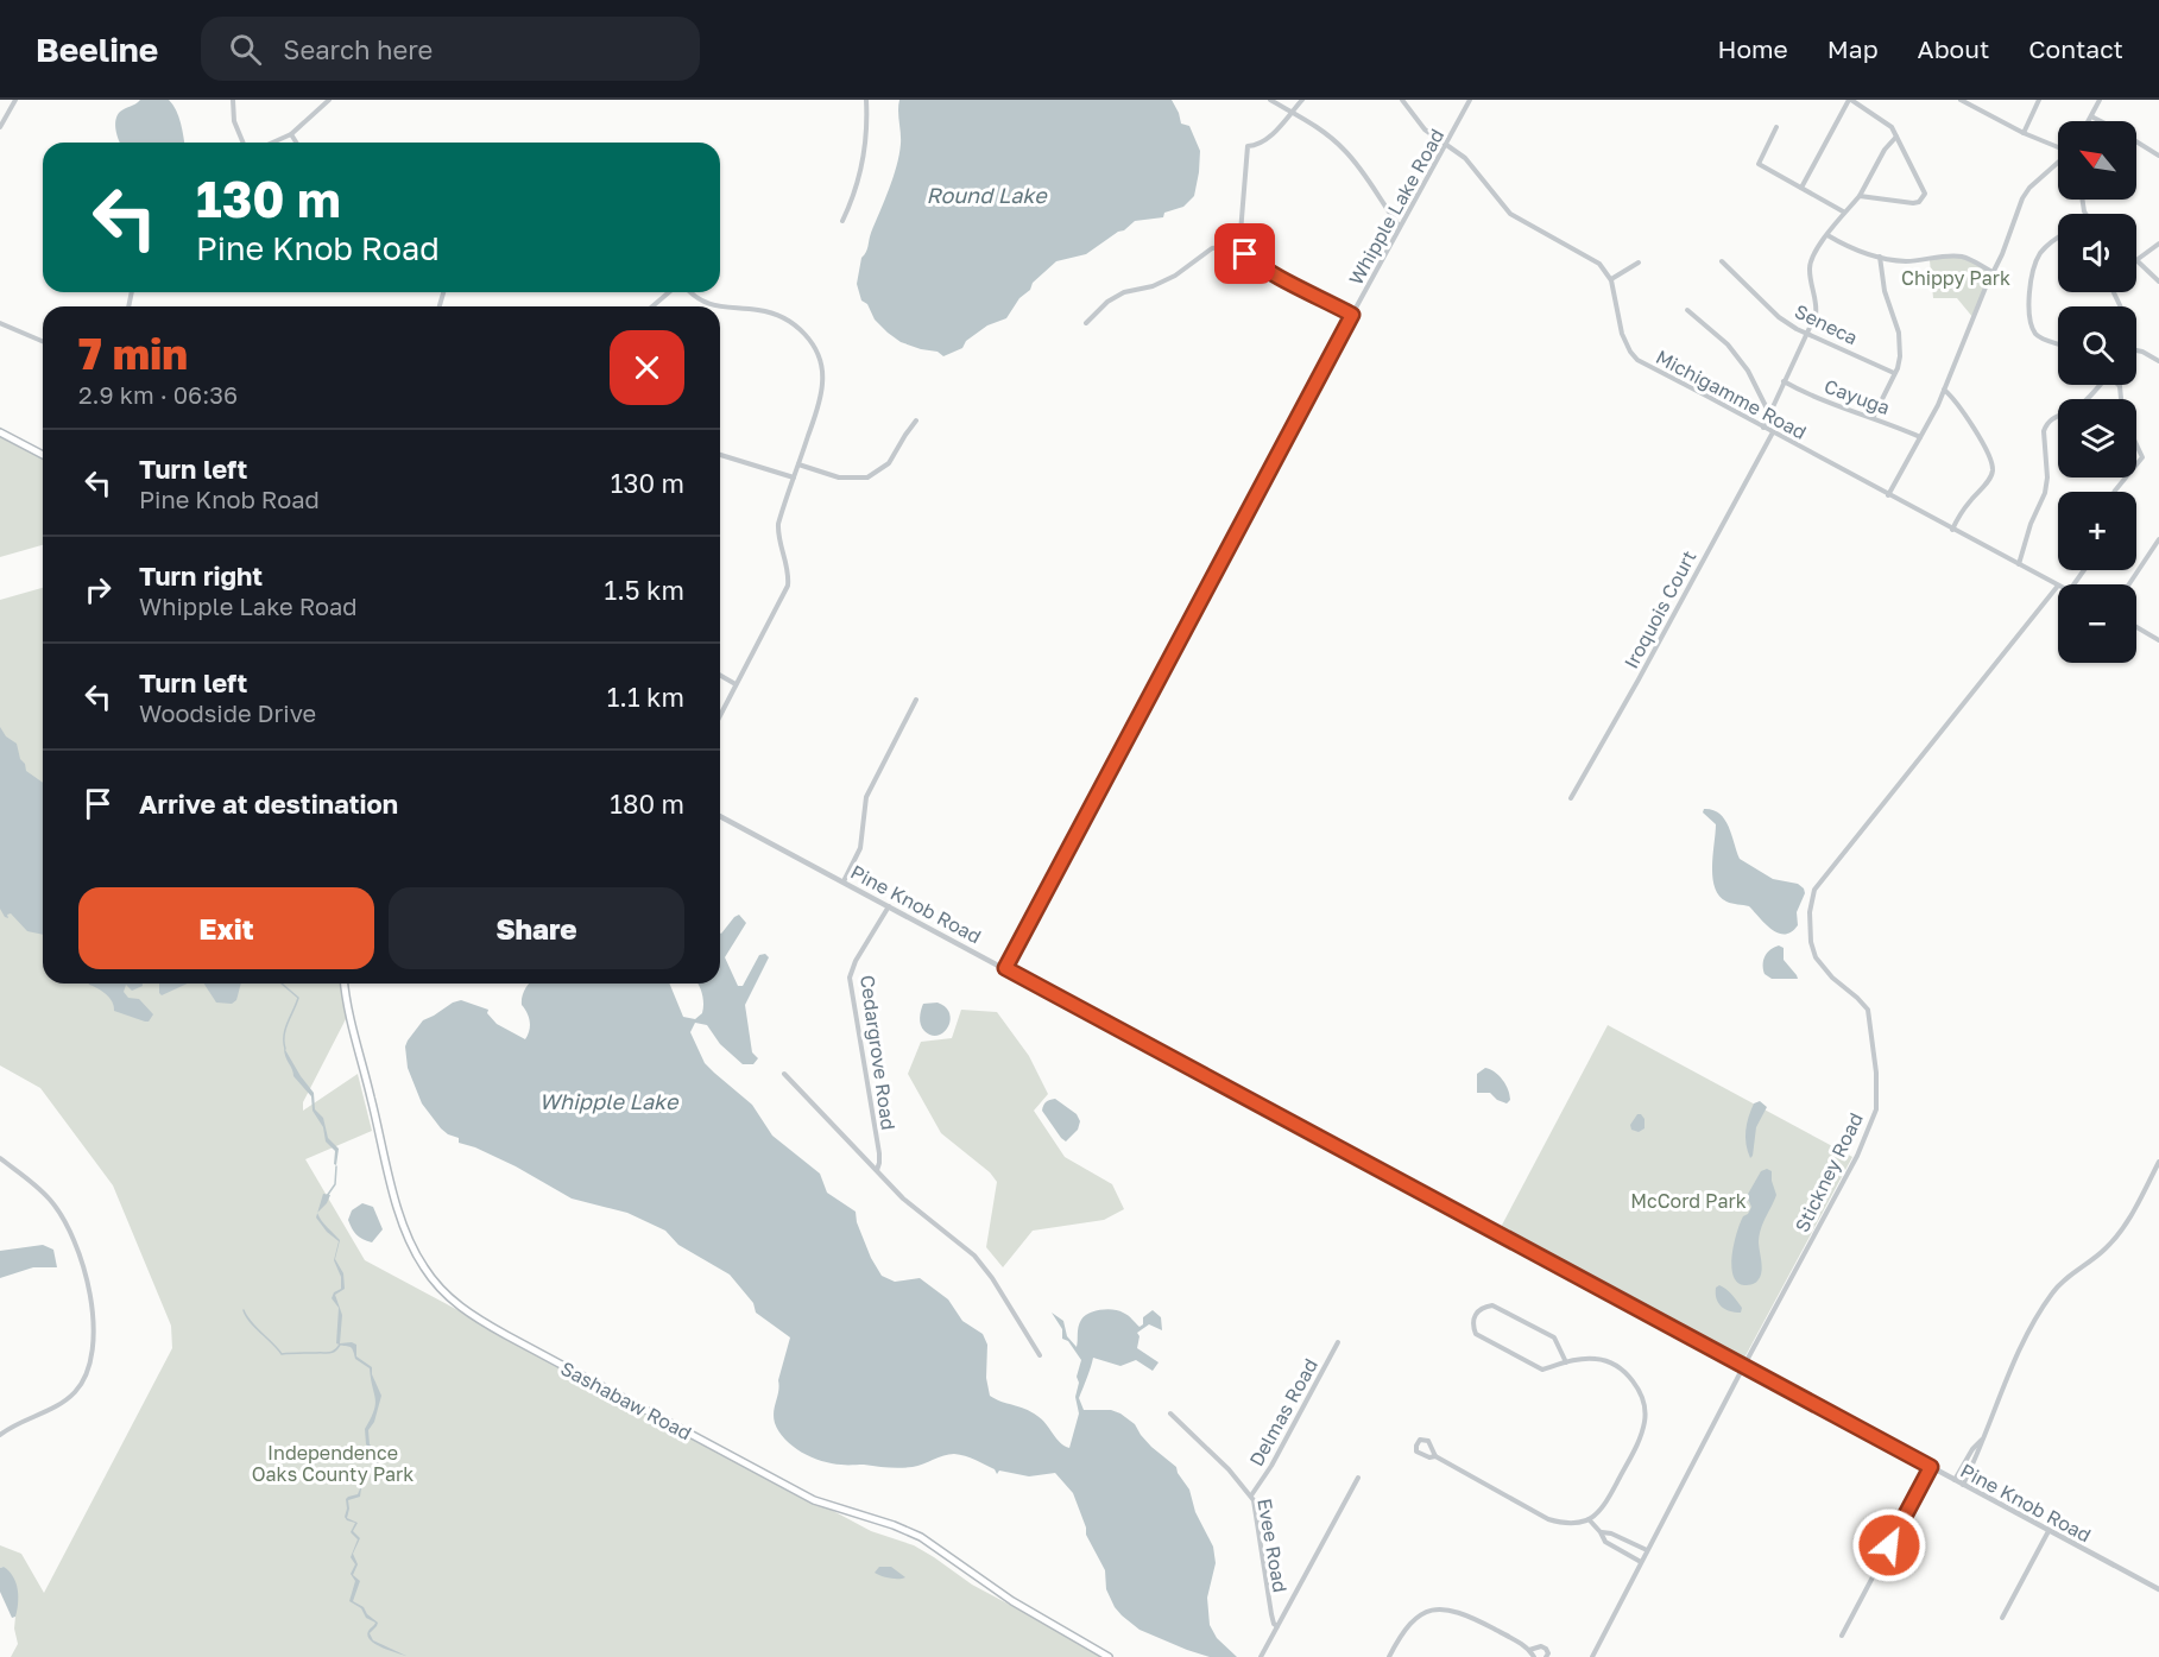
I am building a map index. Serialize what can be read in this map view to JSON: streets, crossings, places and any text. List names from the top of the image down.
{
  "streets": {
    "main road": ["Sashabaw Road"],
    "street": [
      "Whipple Lake Road",
      "Seneca",
      "Michigamme Road",
      "Cayuga",
      "Iroquois Court",
      "Pine Knob Road",
      "Cedargrove Road",
      "Stickney Road",
      "Delmas Road",
      "Evee Road"
    ]
  },
  "crossings": [
    ["Whipple Lake Road", "Pine Knob Road"],
    ["Michigamme Road", "Iroquois Court"],
    ["Michigamme Road", "Stickney Road"],
    ["Pine Knob Road", "Cedargrove Road"],
    ["Pine Knob Road", "Stickney Road"],
    ["Delmas Road", "Evee Road"]
  ],
  "water": ["Round Lake", "Whipple Lake"],
  "parks": ["Chippy Park", "McCord Park", "Independence Oaks County Park"],
  "north": "top left",
  "page": {
    "header": "Beeline",
    "search": "Search here",
    "nav": [
      "Home",
      "Map",
      "About",
      "Contact"
    ],
    "map_buttons": ["+", "−"],
    "turn": ["130 m", "Pine Knob Road"],
    "heading": ["7 min", "2.9 km · 06:36"],
    "list": [
      {
        "name": "Turn left",
        "note": "Pine Knob Road",
        "value": "130 m"
      },
      {
        "name": "Turn right",
        "note": "Whipple Lake Road",
        "value": "1.5 km"
      },
      {
        "name": "Turn left",
        "note": "Woodside Drive",
        "value": "1.1 km"
      },
      {
        "name": "Arrive at destination",
        "value": "180 m"
      }
    ],
    "buttons": ["Exit", "Share"]
  }
}
